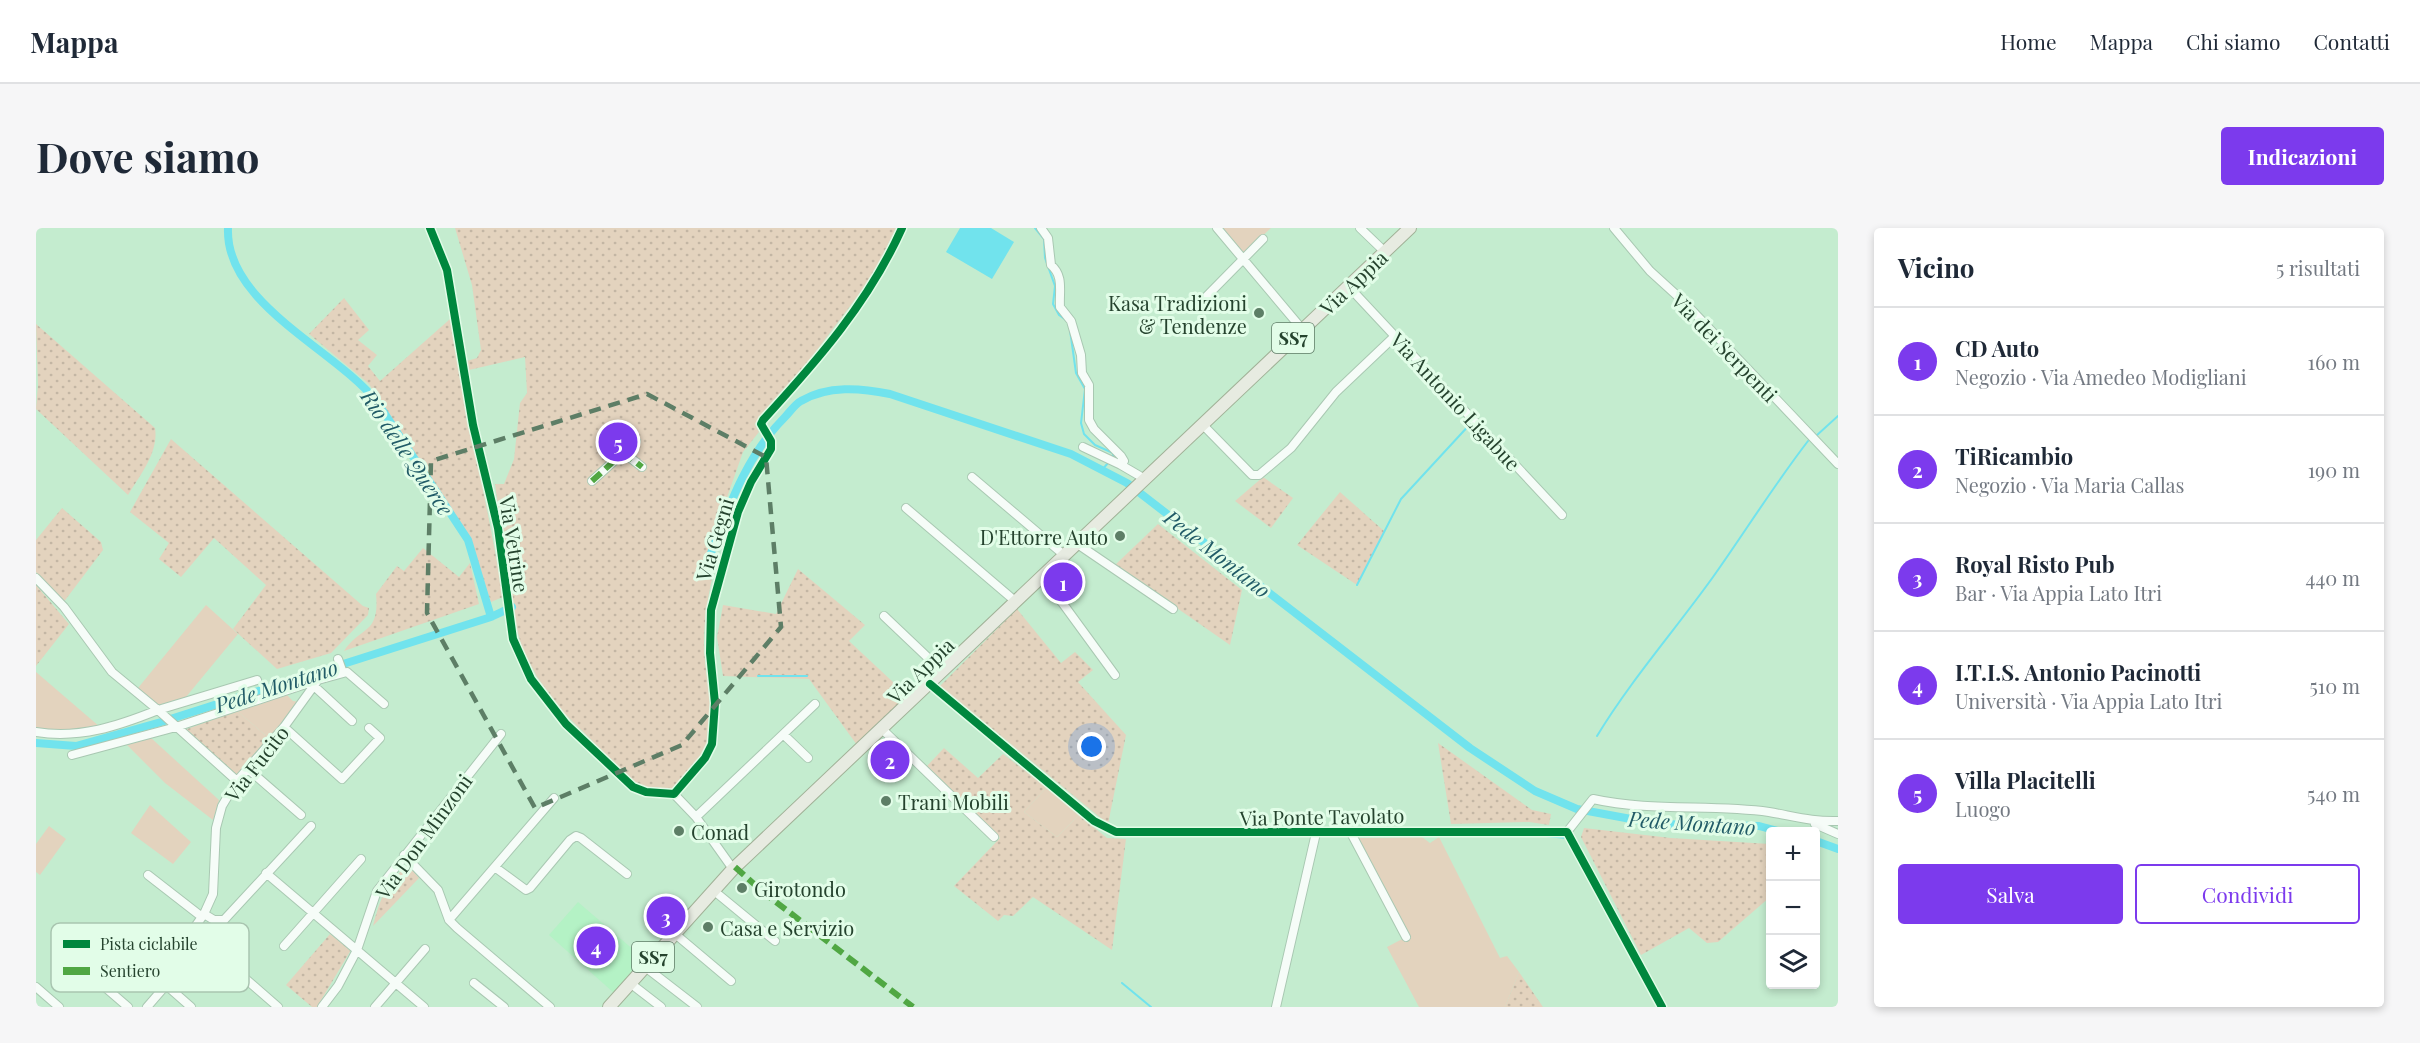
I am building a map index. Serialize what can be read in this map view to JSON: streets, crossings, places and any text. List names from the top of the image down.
{
  "streets": {
    "main road": ["Via Appia", "SS7"],
    "street": [
      "Via dei Serpenti",
      "Via Antonio Ligabue",
      "Via Gegni",
      "Via Vetrine",
      "Via Fucito",
      "Via Ponte Tavolato",
      "Via Don Minzoni"
    ]
  },
  "crossings": [
    ["Via Appia", "SS7"],
    ["Via Appia", "Via Antonio Ligabue"],
    ["Via Appia", "Via Ponte Tavolato"],
    ["Via Gegni", "Via Vetrine"]
  ],
  "water": ["Rio delle Querce", "Pede Montano"],
  "places": [
    "Kasa Tradizioni & Tendenze",
    "D'Ettorre Auto",
    "Trani Mobili",
    "Conad",
    "Girotondo",
    "Casa e Servizio"
  ],
  "legend": ["Pista ciclabile", "Sentiero"],
  "page": {
    "header": "Mappa",
    "nav": [
      "Home",
      "Mappa",
      "Chi siamo",
      "Contatti"
    ],
    "buttons": [
      "Indicazioni",
      ["Salva", "Condividi"]
    ],
    "title": "Dove siamo",
    "heading": ["Vicino", "5 risultati"],
    "list": [
      {
        "mark": "1",
        "name": "CD Auto",
        "note": "Negozio · Via Amedeo Modigliani",
        "value": "160 m"
      },
      {
        "mark": "2",
        "name": "TiRicambio",
        "note": "Negozio · Via Maria Callas",
        "value": "190 m"
      },
      {
        "mark": "3",
        "name": "Royal Risto Pub",
        "note": "Bar · Via Appia Lato Itri",
        "value": "440 m"
      },
      {
        "mark": "4",
        "name": "I.T.I.S. Antonio Pacinotti",
        "note": "Università · Via Appia Lato Itri",
        "value": "510 m"
      },
      {
        "mark": "5",
        "name": "Villa Placitelli",
        "note": "Luogo",
        "value": "540 m"
      }
    ],
    "pins": [
      "5",
      "1",
      "2",
      "3",
      "4"
    ],
    "map_buttons": ["+", "−"]
  }
}
